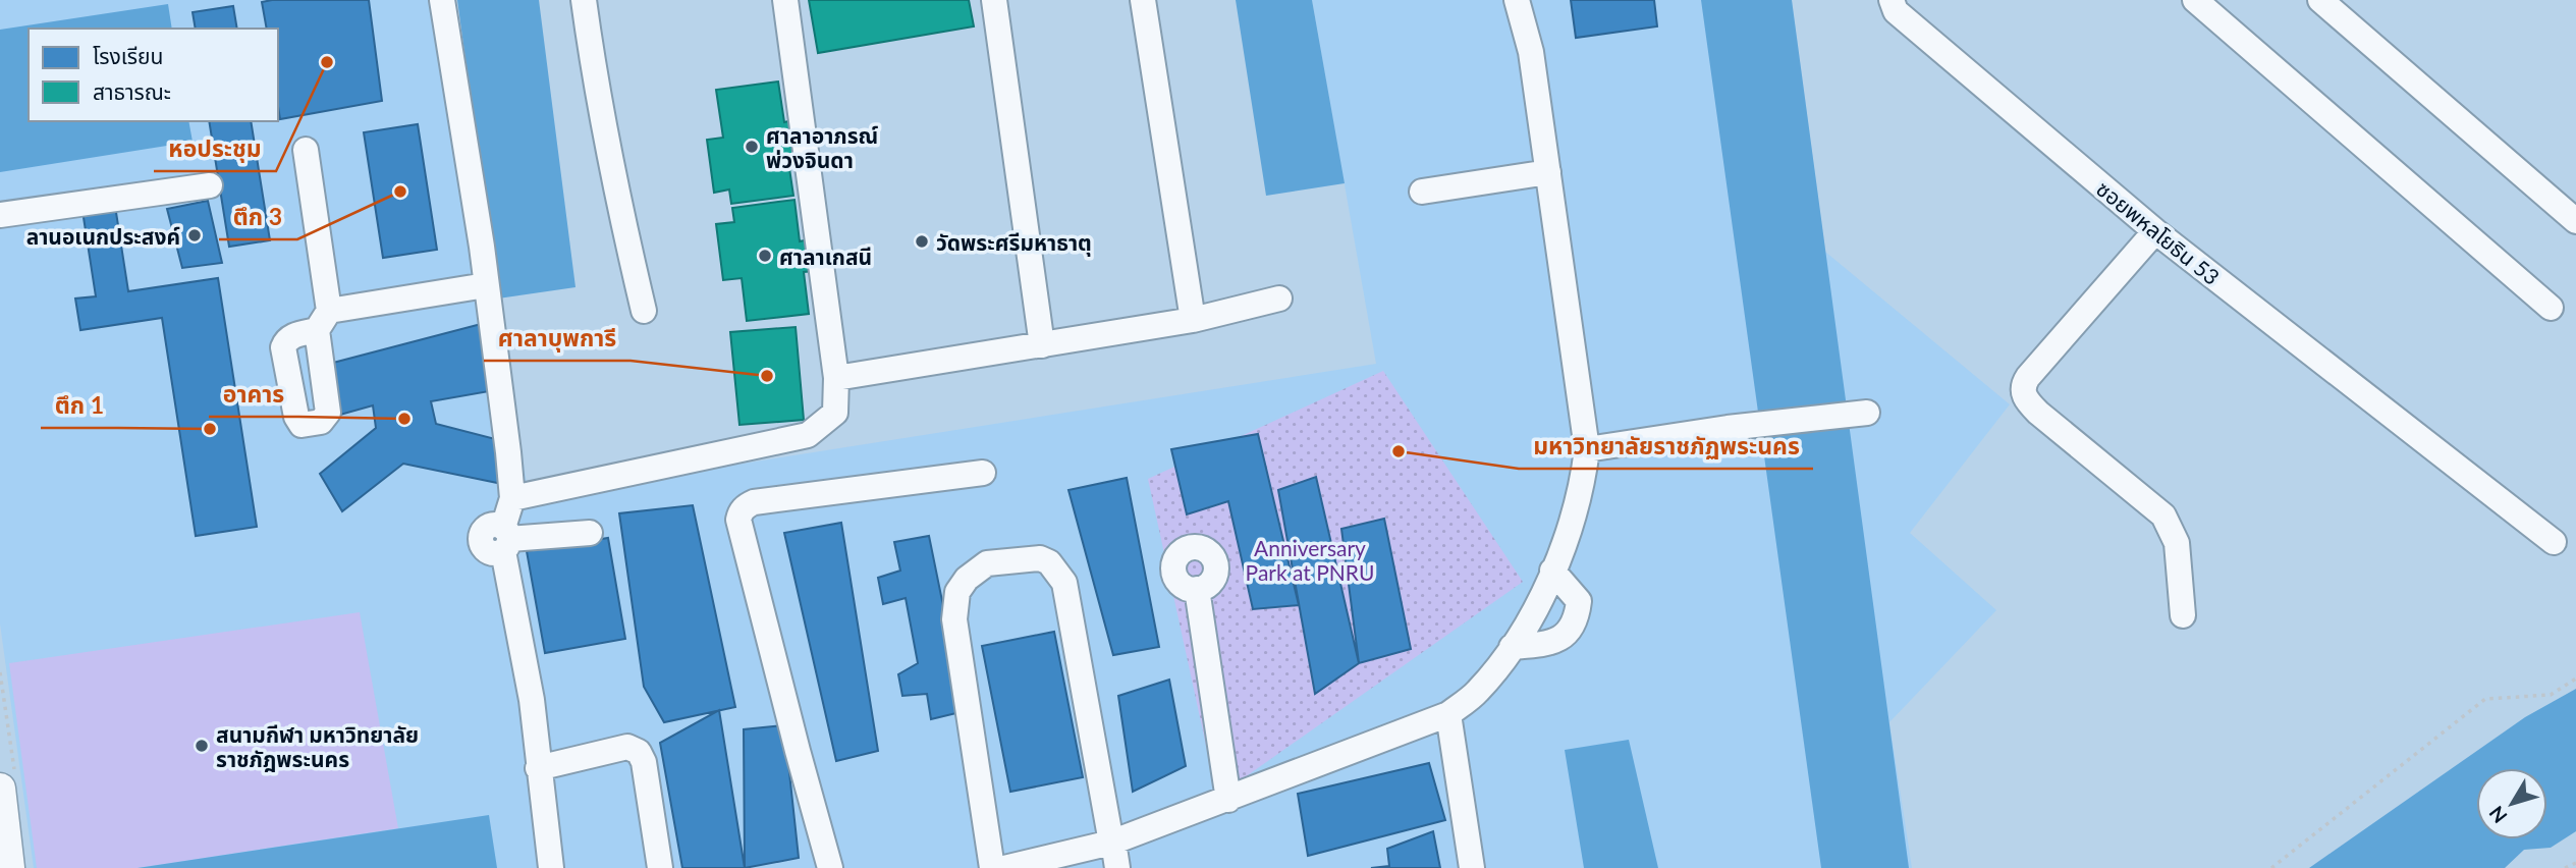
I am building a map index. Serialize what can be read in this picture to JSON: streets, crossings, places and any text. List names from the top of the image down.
{
  "streets": {
    "street": ["ซอยพหลโยธิน 53"]
  },
  "parks": ["Anniversary Park at PNRU"],
  "places": [
    "หอประชุม",
    "ศาลาอาภรณ์ พ่วงจินดา",
    "ตึก 3",
    "ลานอเนกประสงค์",
    "วัดพระศรีมหาธาตุ",
    "ศาลาเกสนี",
    "ศาลาบุพการี",
    "อาคาร",
    "ตึก 1",
    "มหาวิทยาลัยราชภัฏพระนคร",
    "สนามกีฬา มหาวิทยาลัย ราชภัฎพระนคร"
  ],
  "legend": ["โรงเรียน", "สาธารณะ"],
  "north": "bottom left"
}
